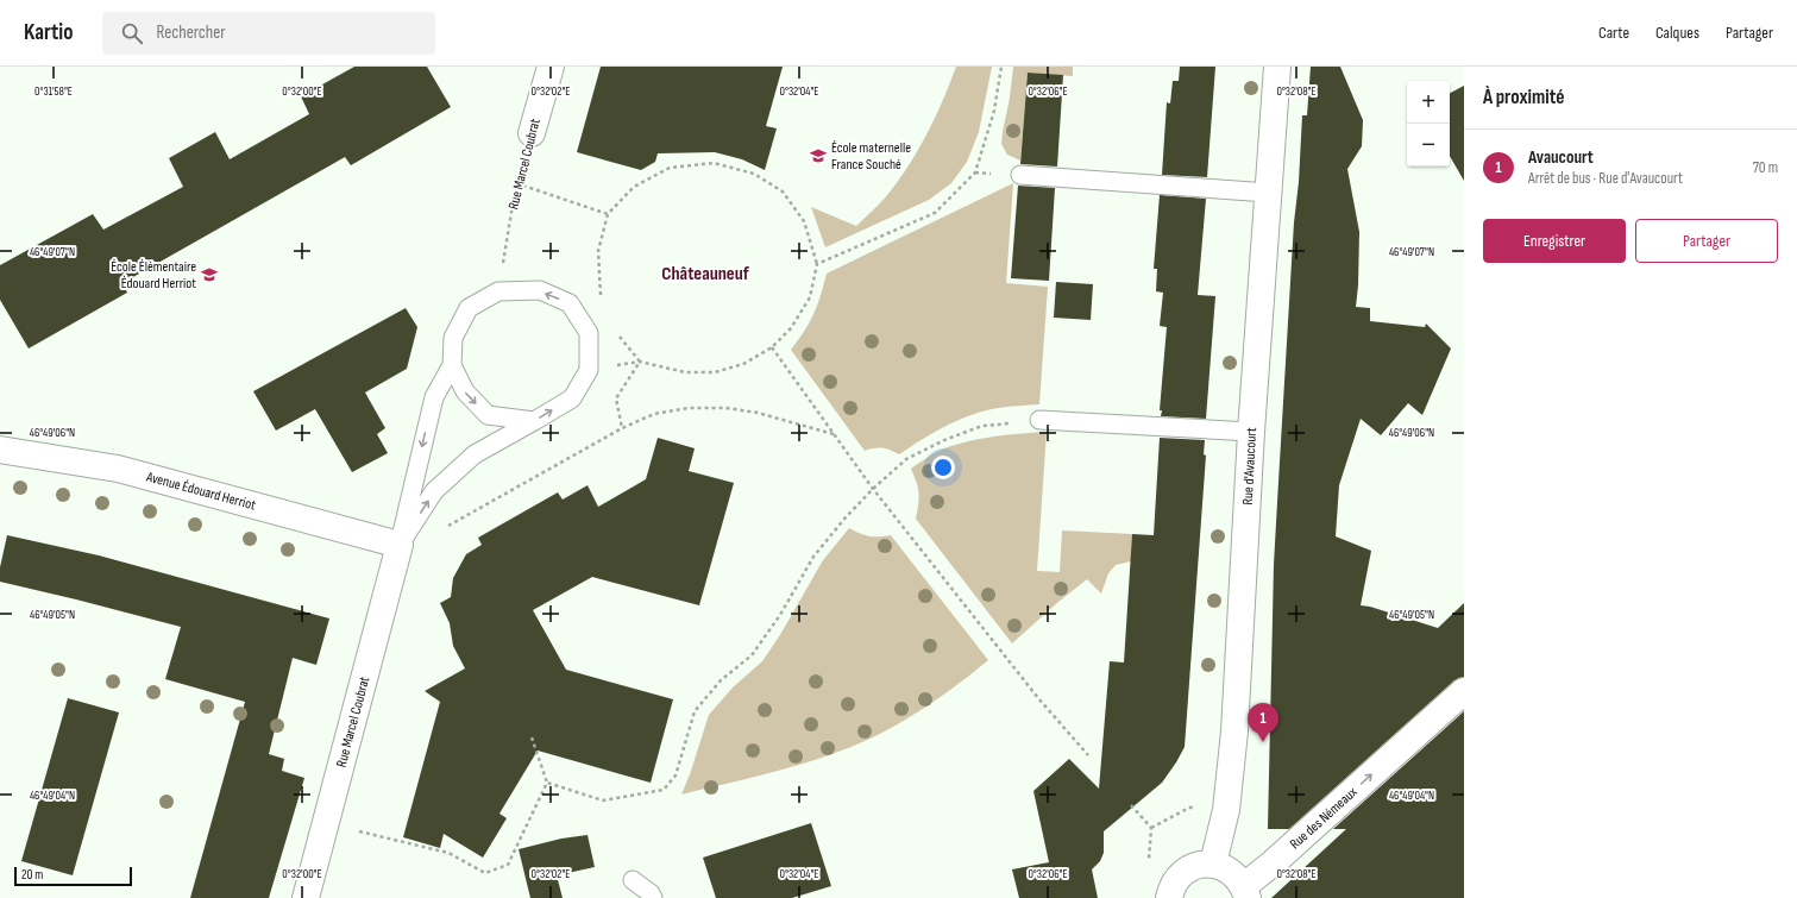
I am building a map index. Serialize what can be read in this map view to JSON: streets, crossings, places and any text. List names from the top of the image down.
{
  "streets": {
    "street": [
      "Rue Marcel Coubrat",
      "Rue d'Avaucourt",
      "Avenue Édouard Herriot",
      "Rue des Némeaux"
    ]
  },
  "crossings": [
    ["Rue Marcel Coubrat", "Avenue Édouard Herriot"]
  ],
  "one_way": ["Rue des Némeaux"],
  "districts": ["Châteauneuf"],
  "places": {
    "school or university": ["École maternelle France Souché", "École Élémentaire Édouard Herriot"]
  },
  "scale_bar": "20 m",
  "page": {
    "header": "Kartio",
    "search": "Rechercher",
    "nav": ["Carte", "Calques", "Partager"],
    "heading": "À proximité",
    "map_buttons": ["+", "−"],
    "list": [
      {
        "mark": "1",
        "name": "Avaucourt",
        "note": "Arrêt de bus · Rue d'Avaucourt",
        "value": "70 m"
      }
    ],
    "buttons": ["Enregistrer", "Partager"],
    "pins": "1",
    "scale": "20 m"
  },
  "coordinates": [
    "0°31'58\"E",
    "0°32'00\"E",
    "0°32'02\"E",
    "0°32'04\"E",
    "0°32'06\"E",
    "0°32'08\"E",
    "46°49'07\"N",
    "46°49'06\"N",
    "46°49'05\"N",
    "46°49'04\"N"
  ]
}
